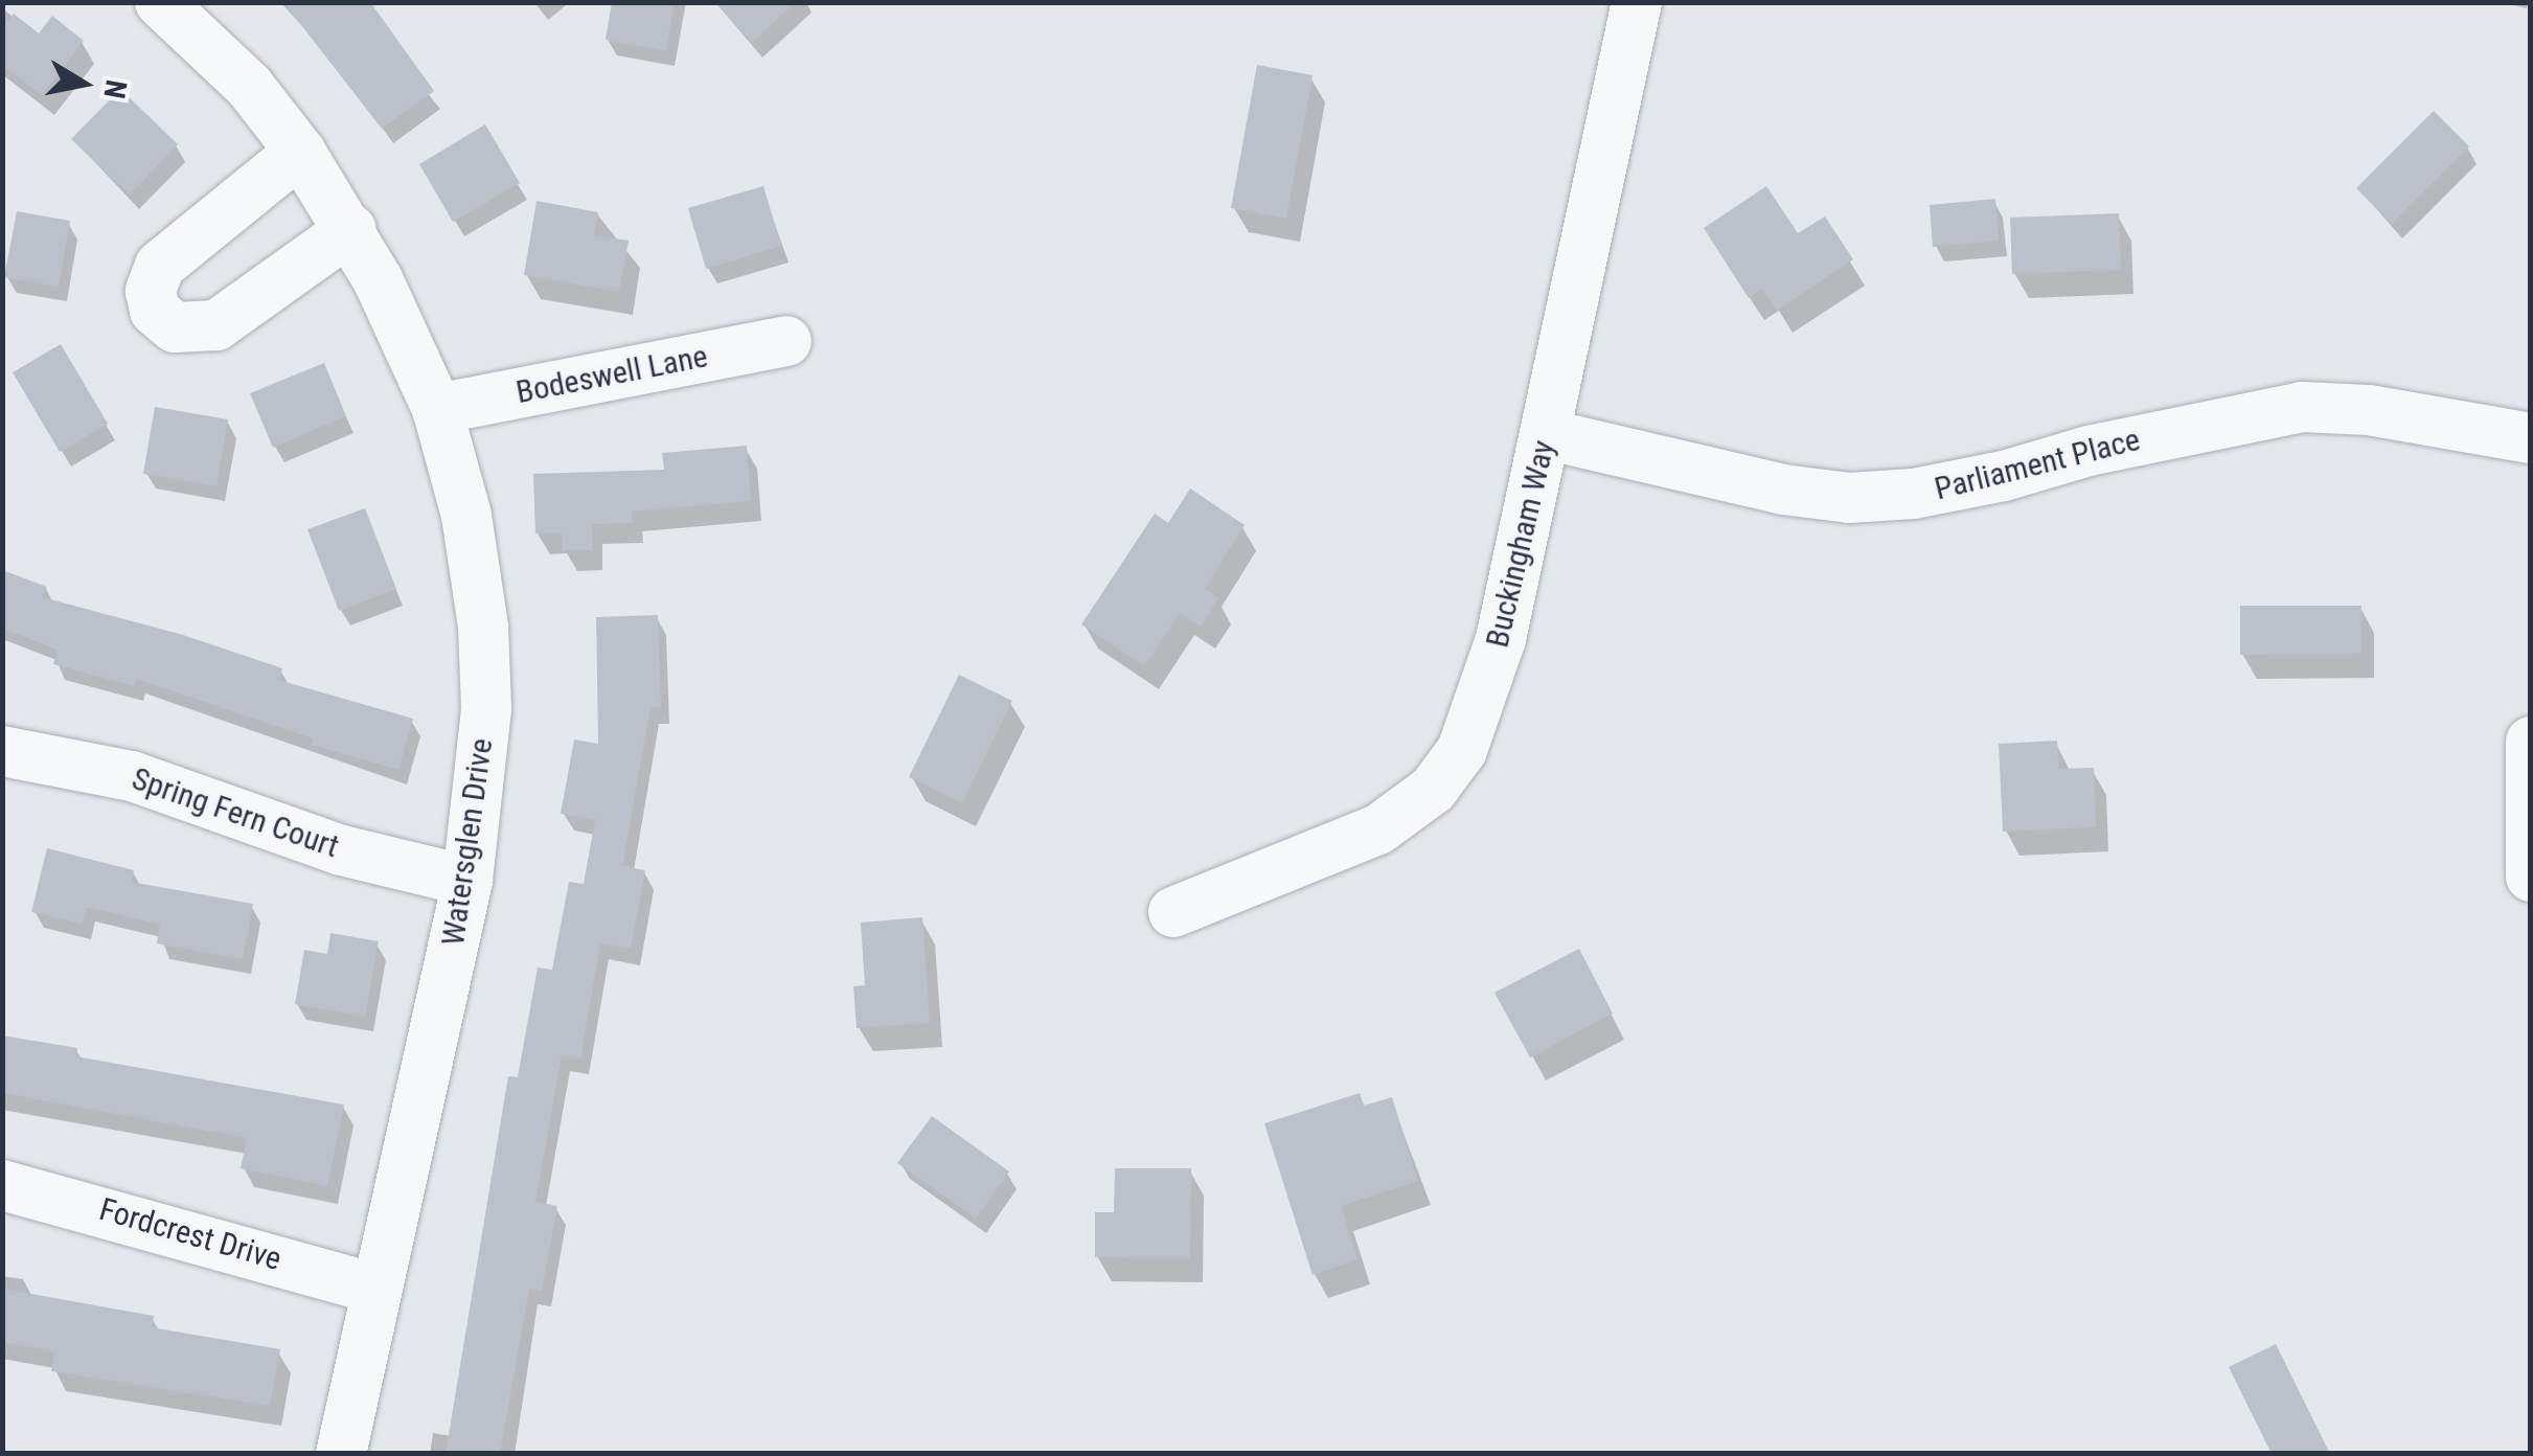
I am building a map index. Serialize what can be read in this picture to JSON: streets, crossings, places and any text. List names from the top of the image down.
{
  "streets": {
    "street": [
      "Bodeswell Lane",
      "Parliament Place",
      "Buckingham Way",
      "Spring Fern Court",
      "Watersglen Drive",
      "Fordcrest Drive"
    ]
  },
  "crossings": [
    ["Bodeswell Lane", "Watersglen Drive"],
    ["Parliament Place", "Buckingham Way"],
    ["Spring Fern Court", "Watersglen Drive"],
    ["Watersglen Drive", "Fordcrest Drive"]
  ],
  "north": "right"
}
